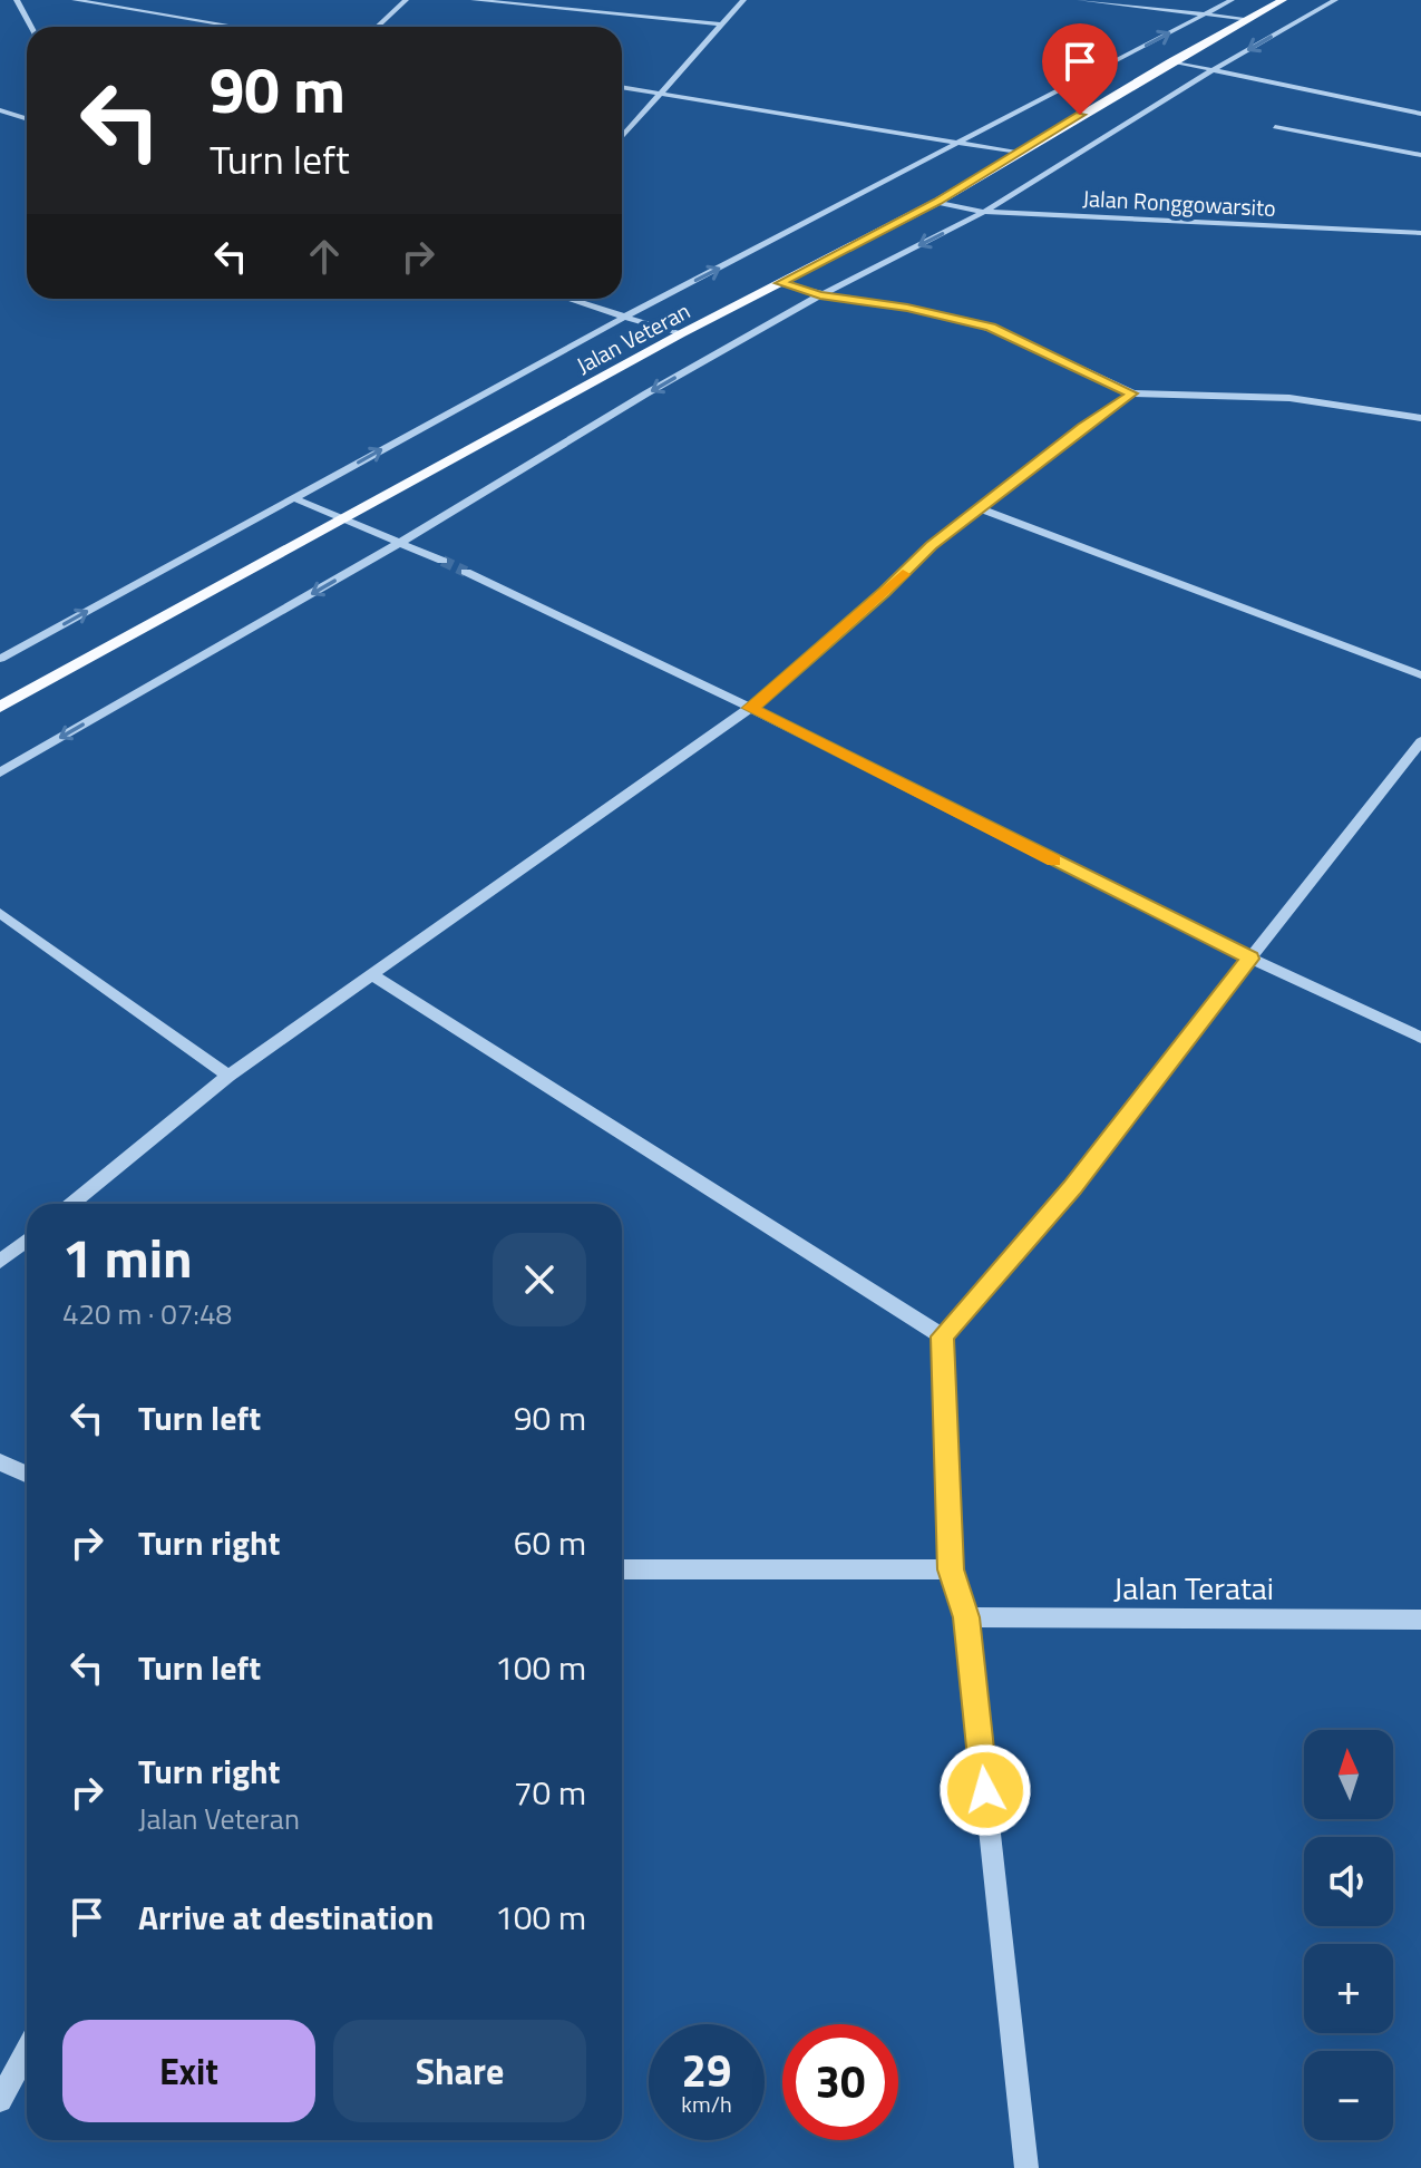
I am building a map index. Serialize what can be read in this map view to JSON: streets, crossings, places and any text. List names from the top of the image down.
{
  "streets": {
    "main road": ["Jalan Veteran"],
    "street": ["Jalan Ronggowarsito", "Jalan Teratai"]
  },
  "crossings": [
    ["Jalan Ronggowarsito", "Jalan Veteran"]
  ],
  "north": "top",
  "page": {
    "turn": ["90 m", "Turn left"],
    "heading": ["1 min", "420 m · 07:48"],
    "list": [
      {
        "name": "Turn left",
        "value": "90 m"
      },
      {
        "name": "Turn right",
        "value": "60 m"
      },
      {
        "name": "Turn left",
        "value": "100 m"
      },
      {
        "name": "Turn right",
        "note": "Jalan Veteran",
        "value": "70 m"
      },
      {
        "name": "Arrive at destination",
        "value": "100 m"
      }
    ],
    "map_buttons": ["+", "−"],
    "buttons": ["Exit", "Share"],
    "speed": "29 km/h",
    "limit": "30"
  }
}
